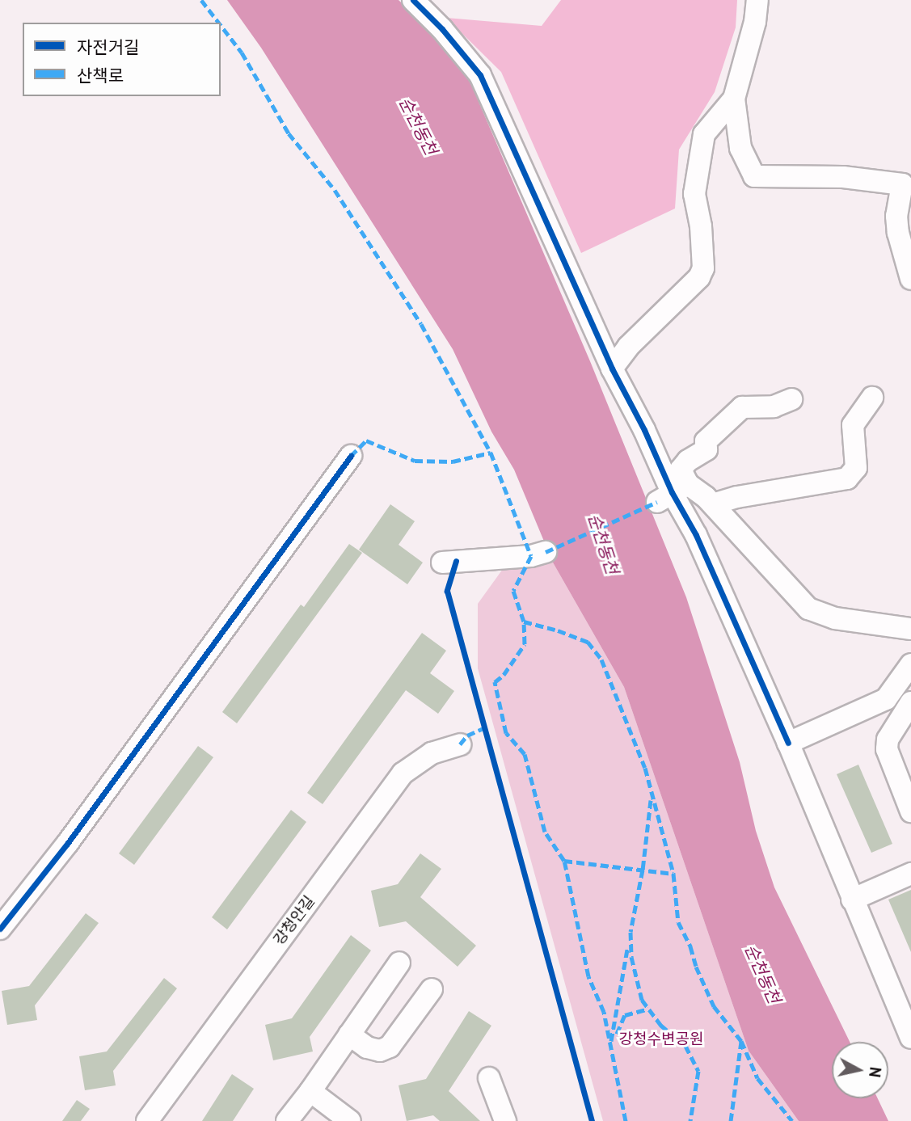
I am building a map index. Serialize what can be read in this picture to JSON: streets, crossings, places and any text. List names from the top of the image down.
{
  "streets": {
    "street": ["강청안길"]
  },
  "water": ["순천동천"],
  "parks": ["강청수변공원"],
  "legend": ["자전거길", "산책로"],
  "north": "right"
}
